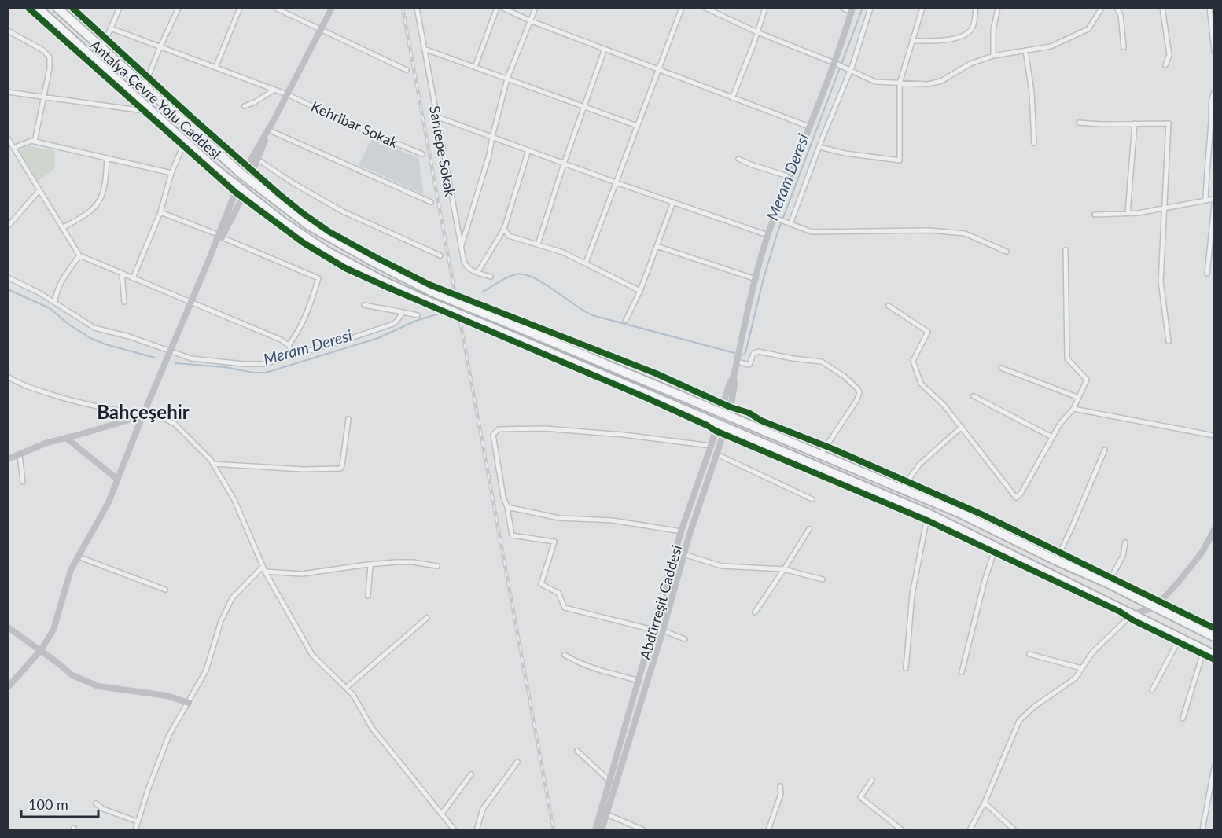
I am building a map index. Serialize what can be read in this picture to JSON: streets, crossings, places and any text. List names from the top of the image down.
{
  "streets": {
    "highway": ["Antalya Çevre Yolu Caddesi"],
    "street": ["Kehribar Sokak", "Sarıtepe Sokak", "Abdürreşit Caddesi"]
  },
  "crossings": [
    ["Antalya Çevre Yolu Caddesi", "Abdürreşit Caddesi"]
  ],
  "districts": ["Bahçeşehir"],
  "water": ["Meram Deresi"],
  "scale_bar": "100 m"
}
